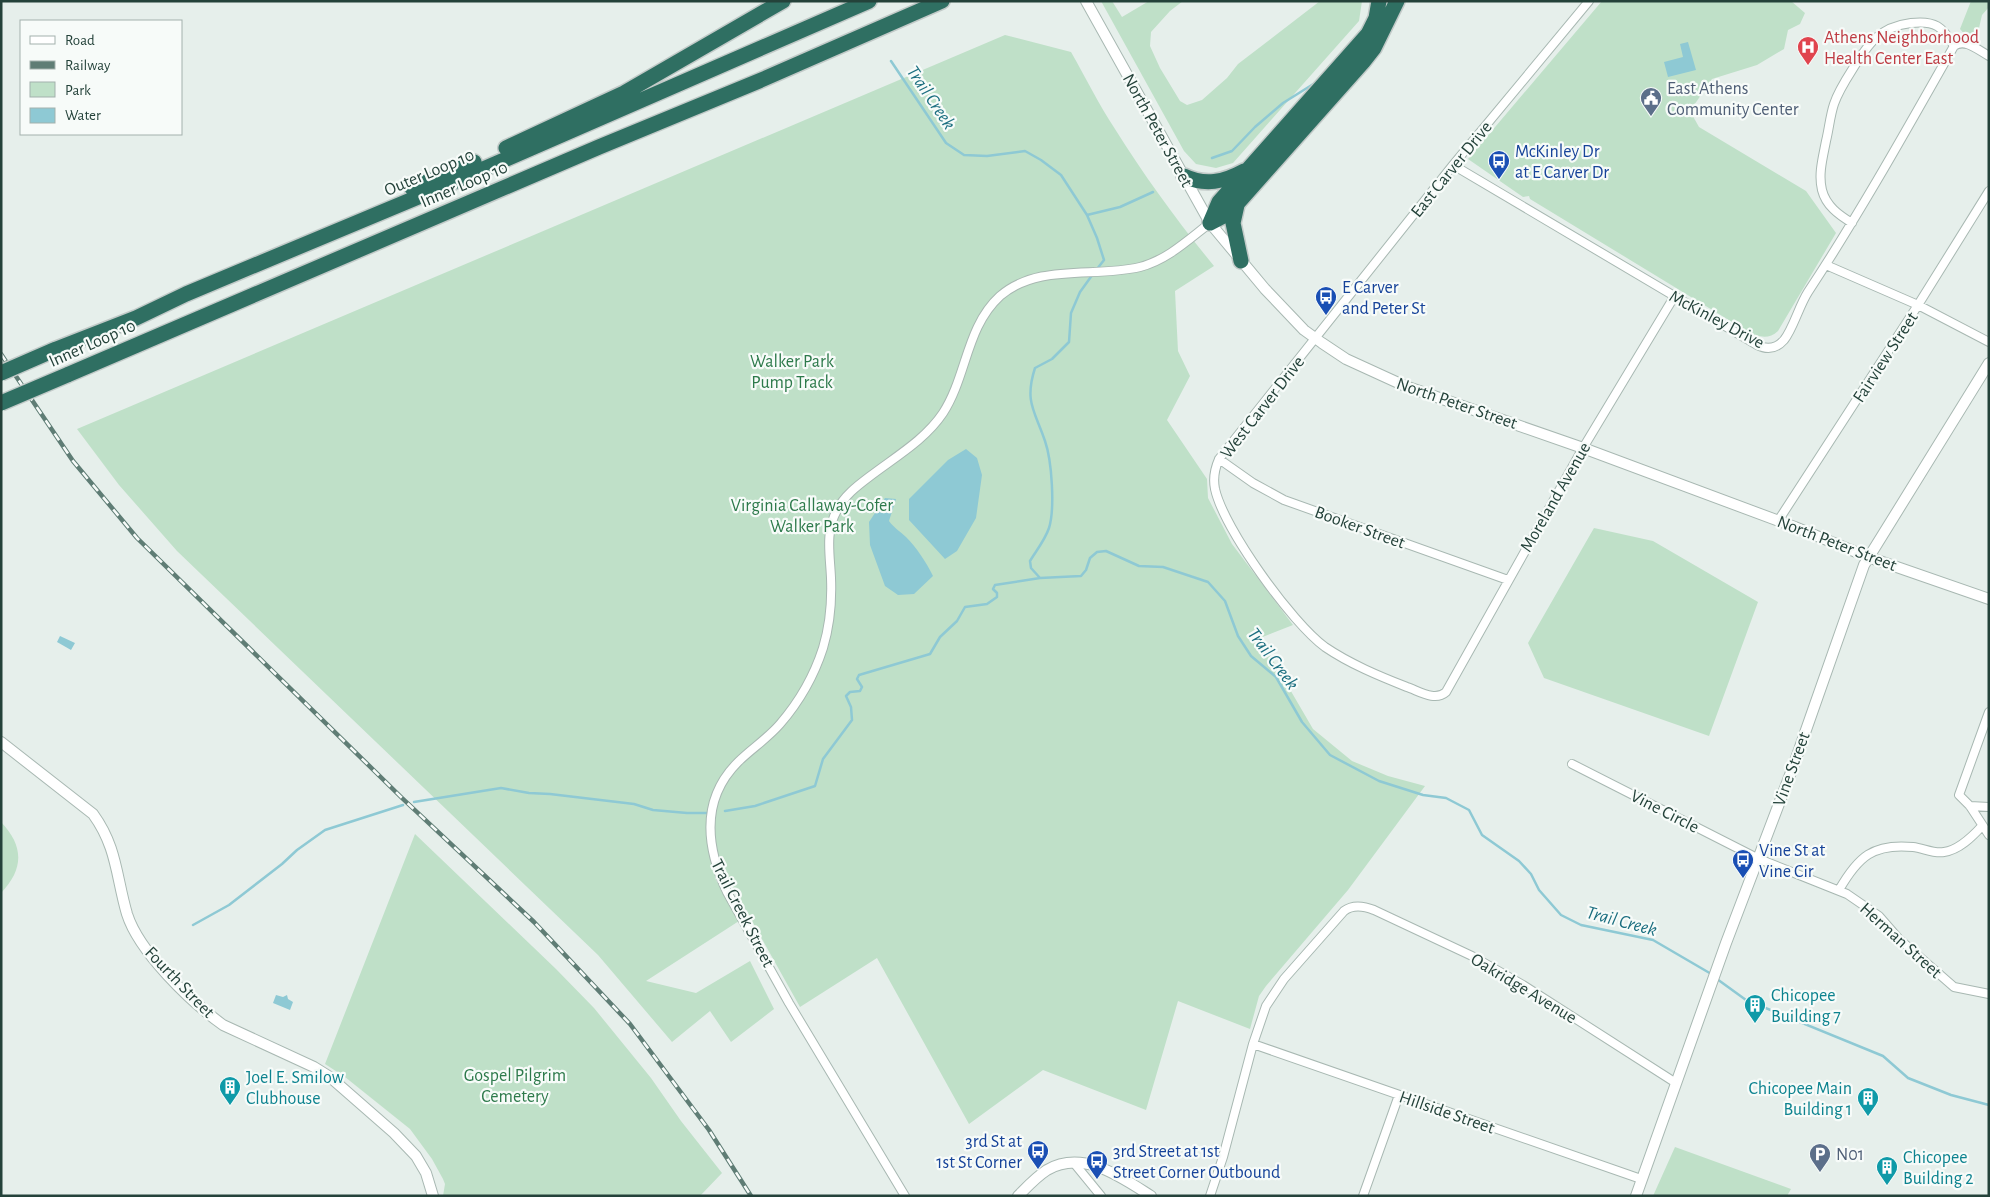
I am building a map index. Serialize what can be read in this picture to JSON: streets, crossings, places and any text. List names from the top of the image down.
{
  "streets": {
    "highway": ["Outer Loop 10", "Inner Loop 10"],
    "street": [
      "North Peter Street",
      "East Carver Drive",
      "McKinley Drive",
      "Fairview Street",
      "West Carver Drive",
      "Moreland Avenue",
      "Booker Street",
      "Vine Street",
      "Vine Circle",
      "Trail Creek Street",
      "Herman Street",
      "Fourth Street",
      "Oakridge Avenue",
      "Hillside Street"
    ]
  },
  "crossings": [
    ["North Peter Street", "East Carver Drive"],
    ["North Peter Street", "Fairview Street"],
    ["North Peter Street", "West Carver Drive"],
    ["North Peter Street", "Moreland Avenue"],
    ["North Peter Street", "Vine Street"],
    ["North Peter Street", "Trail Creek Street"],
    ["East Carver Drive", "McKinley Drive"],
    ["East Carver Drive", "West Carver Drive"],
    ["McKinley Drive", "Moreland Avenue"],
    ["West Carver Drive", "Moreland Avenue"],
    ["West Carver Drive", "Booker Street"],
    ["Moreland Avenue", "Booker Street"],
    ["Vine Street", "Vine Circle"],
    ["Vine Street", "Herman Street"],
    ["Vine Street", "Oakridge Avenue"],
    ["Vine Street", "Hillside Street"],
    ["Vine Circle", "Herman Street"],
    ["Oakridge Avenue", "Hillside Street"]
  ],
  "water": ["Trail Creek"],
  "parks": ["Walker Park Pump Track", "Virginia Callaway-Cofer Walker Park", "Gospel Pilgrim Cemetery"],
  "places": {
    "hospital": ["Athens Neighborhood Health Center East"],
    "public building": ["East Athens Community Center"],
    "bus stop": [
      "McKinley Dr at E Carver Dr",
      "E Carver and Peter St",
      "Vine St at Vine Cir",
      "3rd St at 1st St Corner",
      "3rd Street at 1st Street Corner Outbound"
    ],
    "building": [
      "Chicopee Building 7",
      "Joel E. Smilow Clubhouse",
      "Chicopee Main Building 1",
      "Chicopee Building 2"
    ],
    "parking": ["N01"]
  },
  "legend": [
    "Road",
    "Railway",
    "Park",
    "Water"
  ]
}
